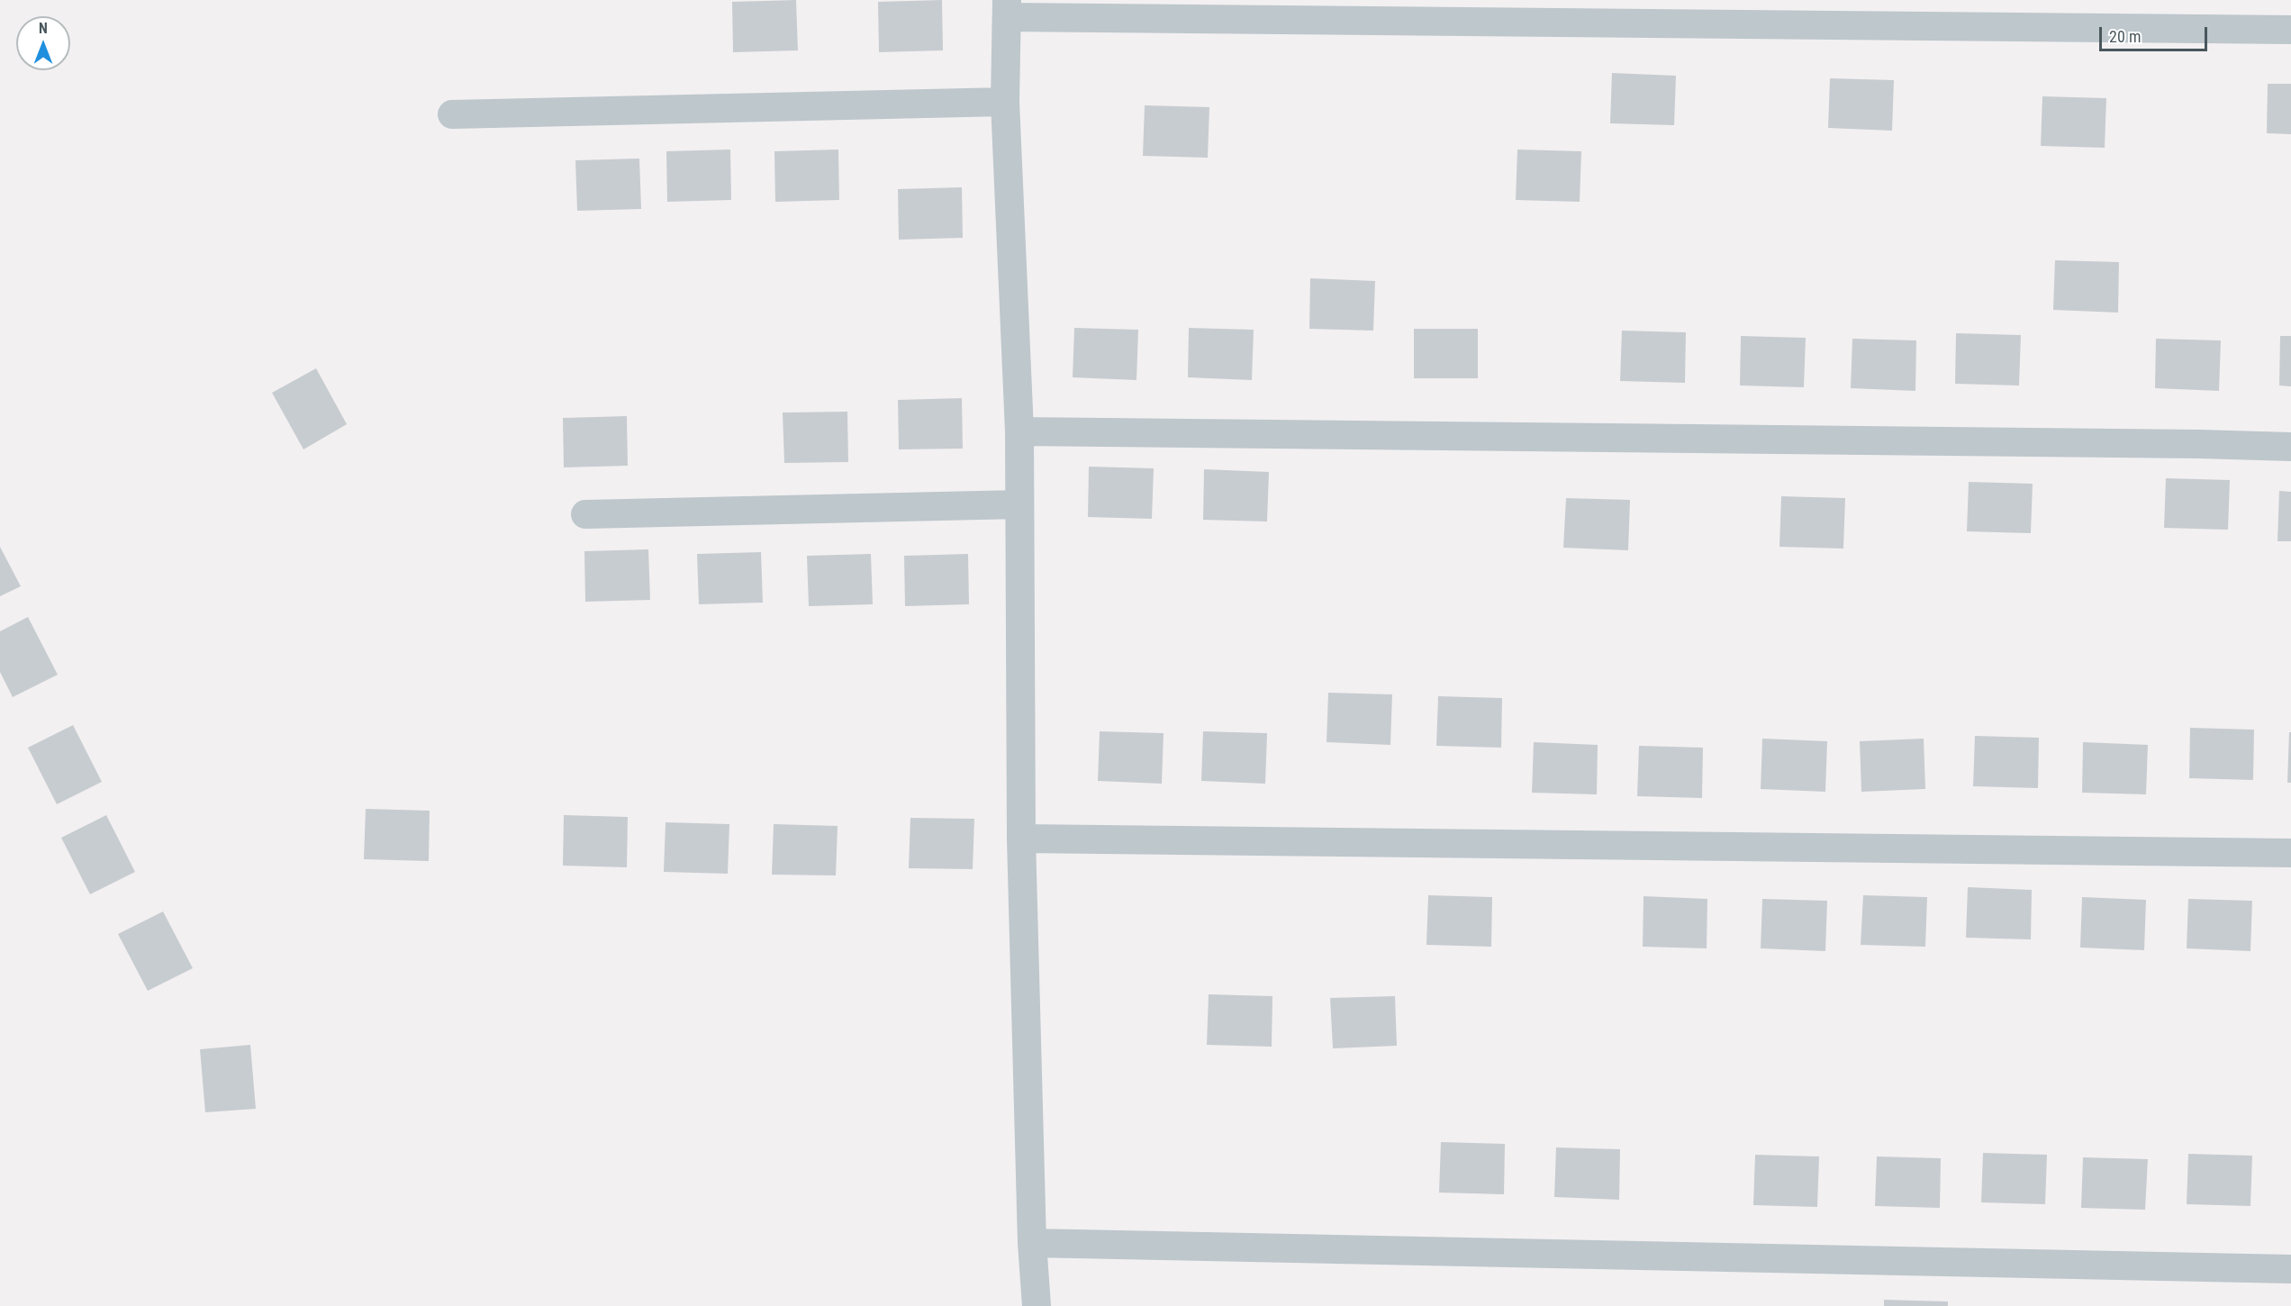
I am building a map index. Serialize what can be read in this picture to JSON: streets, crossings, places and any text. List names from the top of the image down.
{
  "scale_bar": "20 m",
  "north": "top"
}
